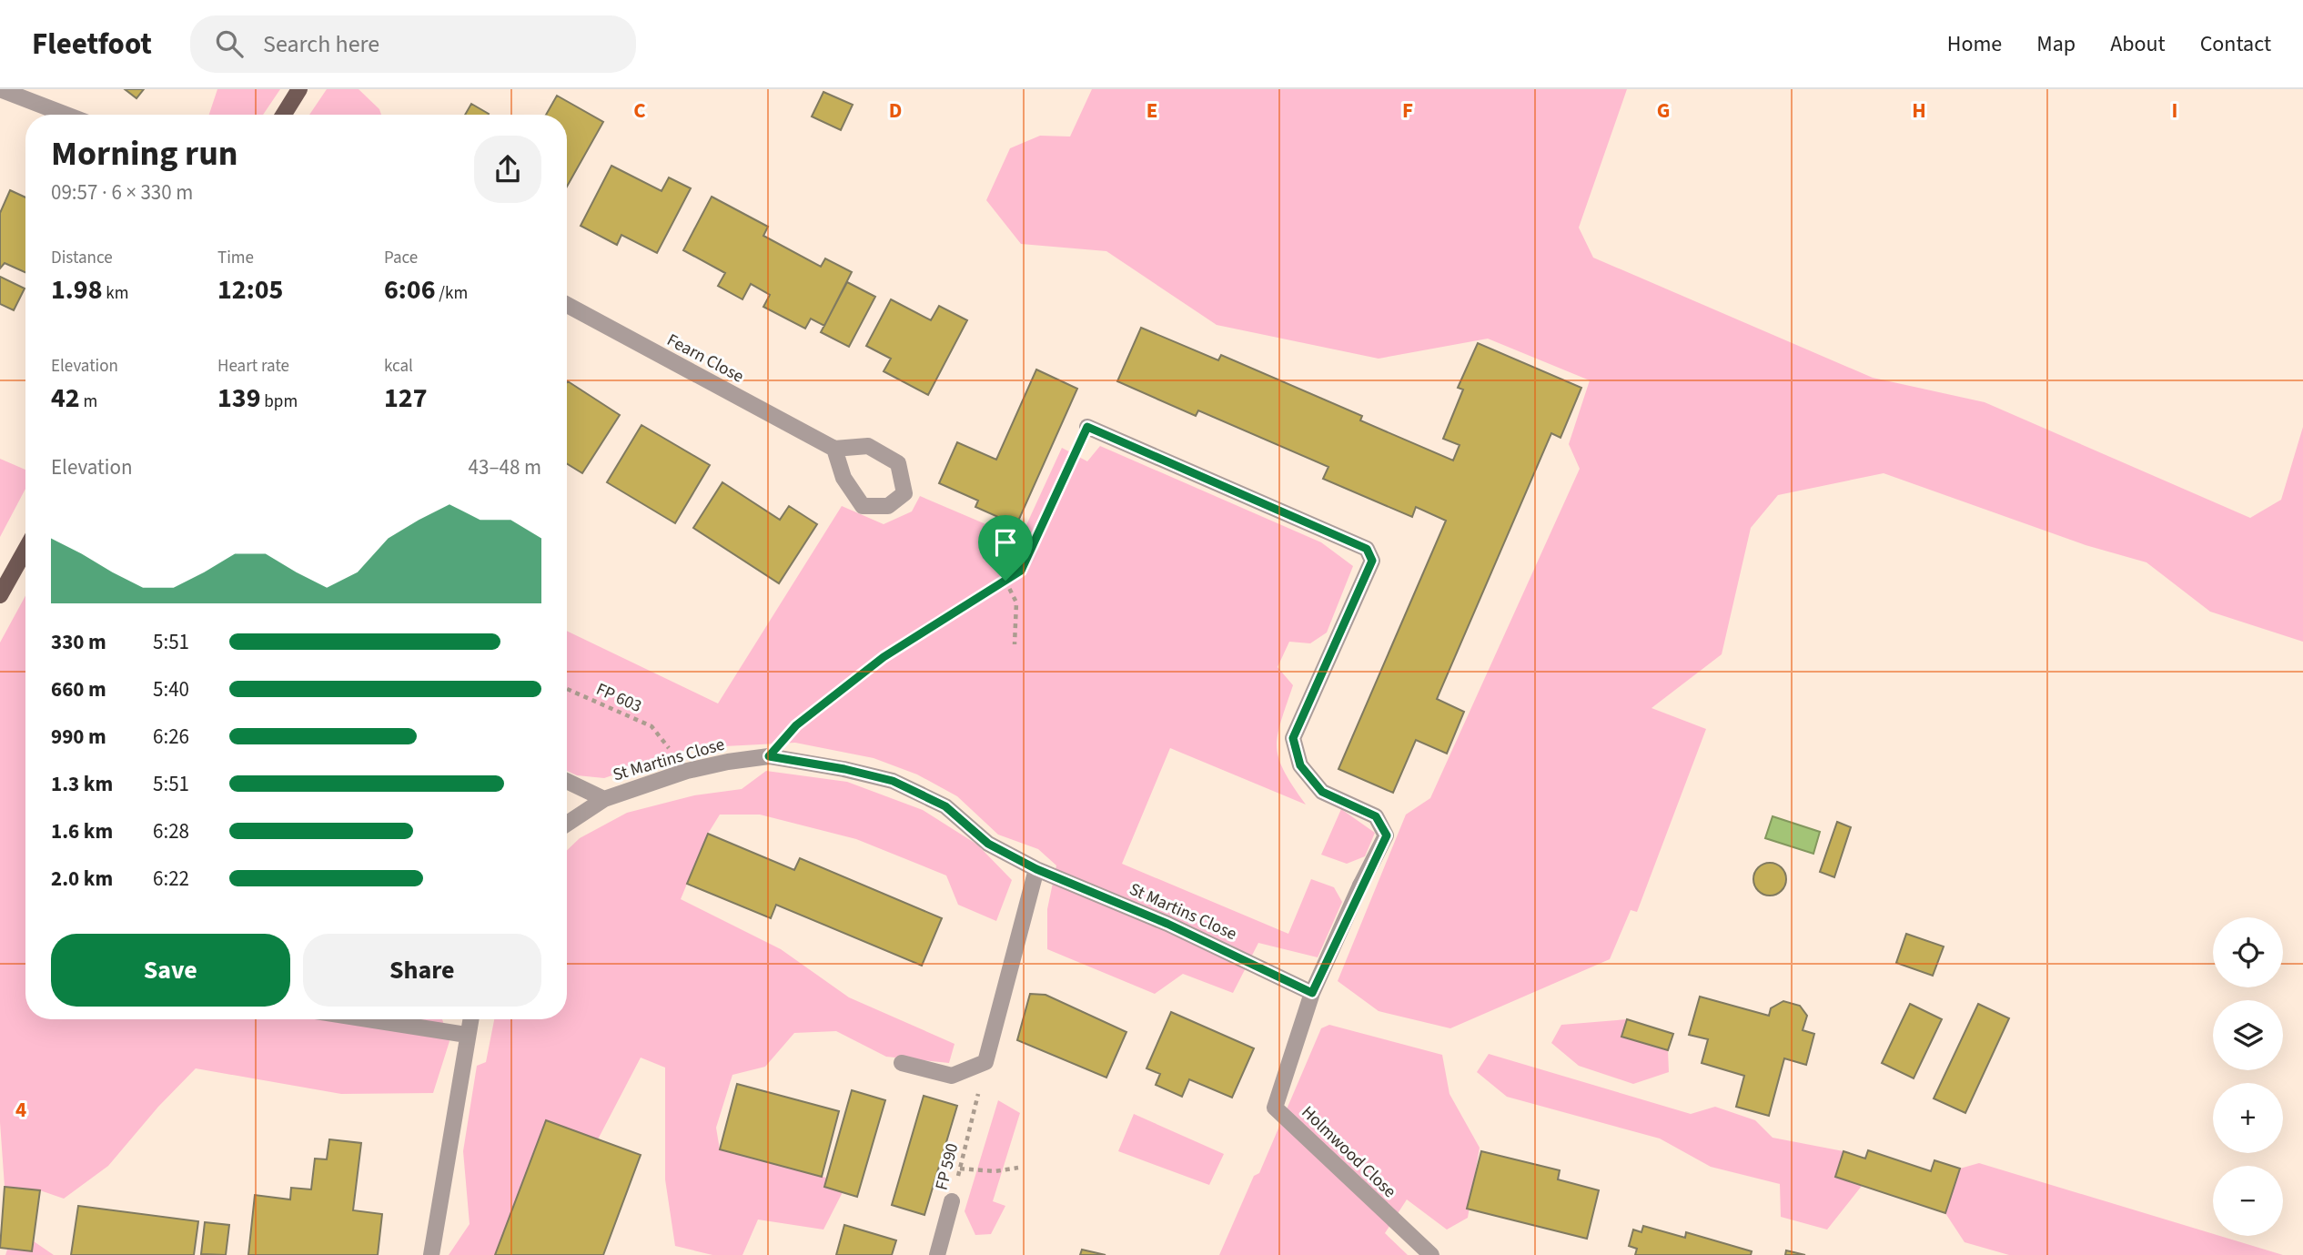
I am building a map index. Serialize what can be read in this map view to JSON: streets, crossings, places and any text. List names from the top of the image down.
{
  "streets": {
    "street": ["Fearn Close", "St Martins Close", "Holmwood Close"],
    "path": ["FP 603", "FP 590"]
  },
  "crossings": [
    ["FP 603", "St Martins Close"],
    ["St Martins Close", "Holmwood Close"]
  ],
  "page": {
    "header": "Fleetfoot",
    "search": "Search here",
    "nav": [
      "Home",
      "Map",
      "About",
      "Contact"
    ],
    "heading": ["Morning run", "09:57 · 6 × 330 m"],
    "stats": [
      ["Distance", "1.98 km"],
      ["Time", "12:05"],
      ["Pace", "6:06 /km"],
      ["Elevation", "42 m"],
      ["Heart rate", "139 bpm"],
      ["kcal", "127"]
    ],
    "chart": ["Elevation", "43–48 m"],
    "list": [
      {
        "name": "330 m",
        "note": "5:51"
      },
      {
        "name": "660 m",
        "note": "5:40"
      },
      {
        "name": "990 m",
        "note": "6:26"
      },
      {
        "name": "1.3 km",
        "note": "5:51"
      },
      {
        "name": "1.6 km",
        "note": "6:28"
      },
      {
        "name": "2.0 km",
        "note": "6:22"
      }
    ],
    "map_buttons": ["+", "−"],
    "buttons": ["Save", "Share"]
  },
  "grid": {
    "columns": [
      "C",
      "D",
      "E",
      "F",
      "G",
      "H",
      "I"
    ],
    "rows": ["4"]
  }
}
